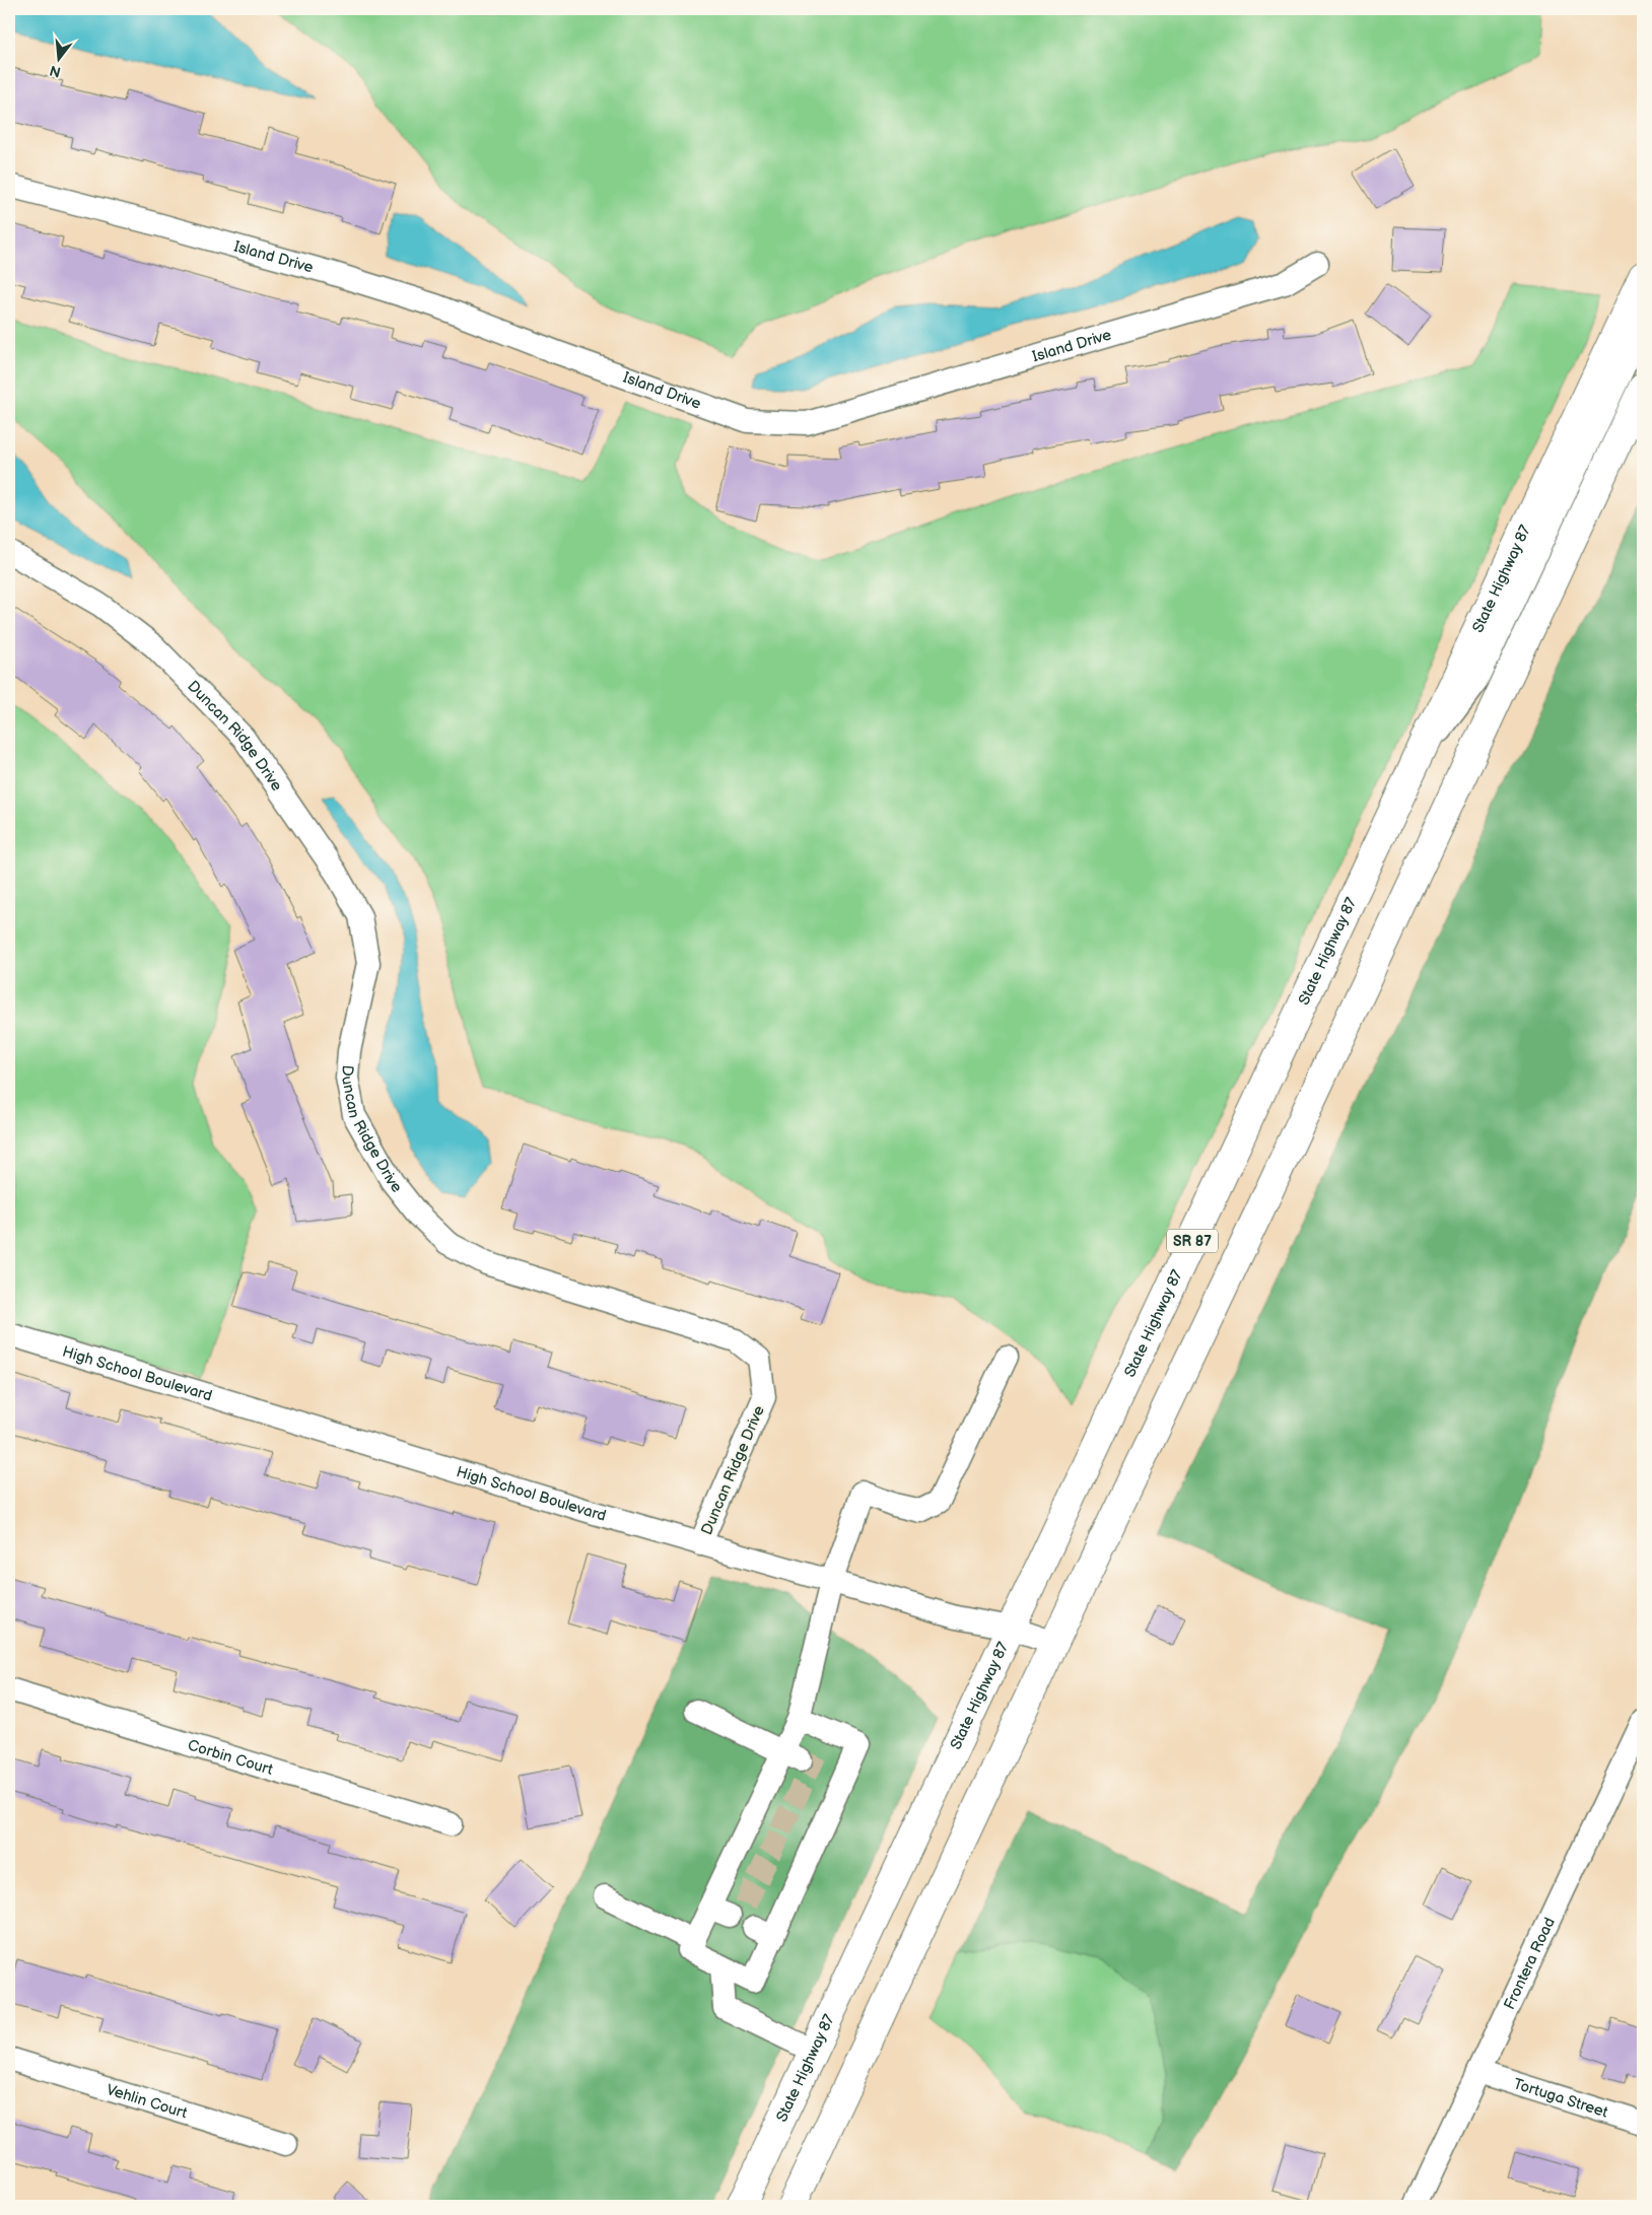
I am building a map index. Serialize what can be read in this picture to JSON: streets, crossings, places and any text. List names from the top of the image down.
{
  "streets": {
    "highway": ["State Highway 87", "SR 87"],
    "street": [
      "Island Drive",
      "Duncan Ridge Drive",
      "High School Boulevard",
      "Corbin Court",
      "Frontera Road",
      "Tortuga Street",
      "Vehlin Court"
    ]
  },
  "crossings": [
    ["State Highway 87", "High School Boulevard"],
    ["Duncan Ridge Drive", "High School Boulevard"],
    ["SR 87", "High School Boulevard"],
    ["Frontera Road", "Tortuga Street"]
  ],
  "north": "bottom"
}
